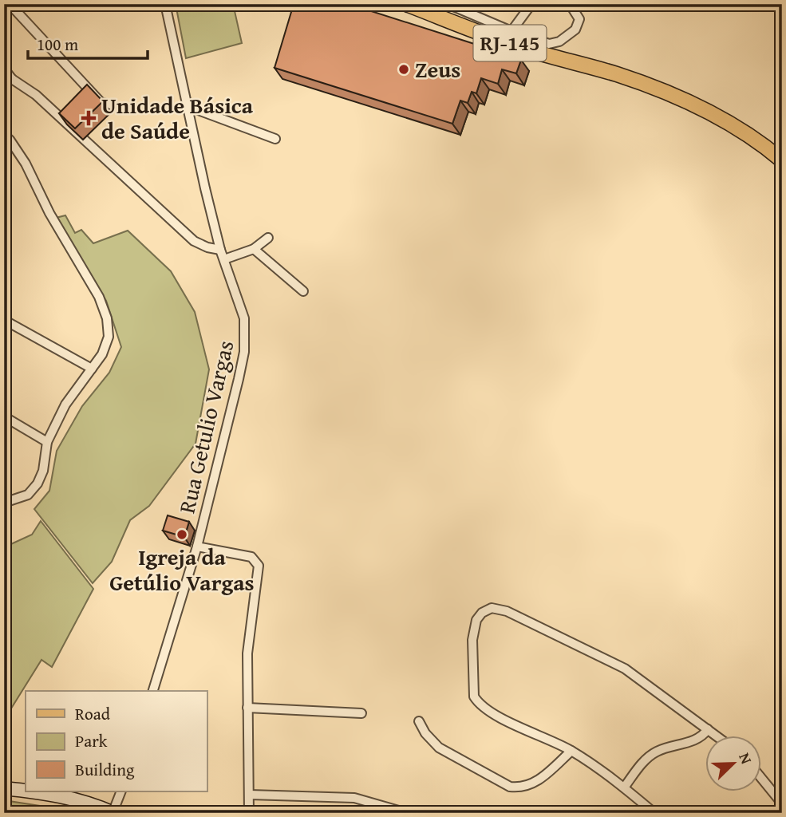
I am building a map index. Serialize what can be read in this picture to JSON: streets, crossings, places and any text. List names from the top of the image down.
{
  "streets": {
    "main road": ["RJ-145"],
    "street": ["Rua Getulio Vargas"]
  },
  "places": {
    "other": ["Zeus", "Igreja da Getúlio Vargas"],
    "health": ["Unidade Básica de Saúde"]
  },
  "legend": ["Road", "Park", "Building"],
  "scale_bar": "100 m",
  "north": "top right"
}
